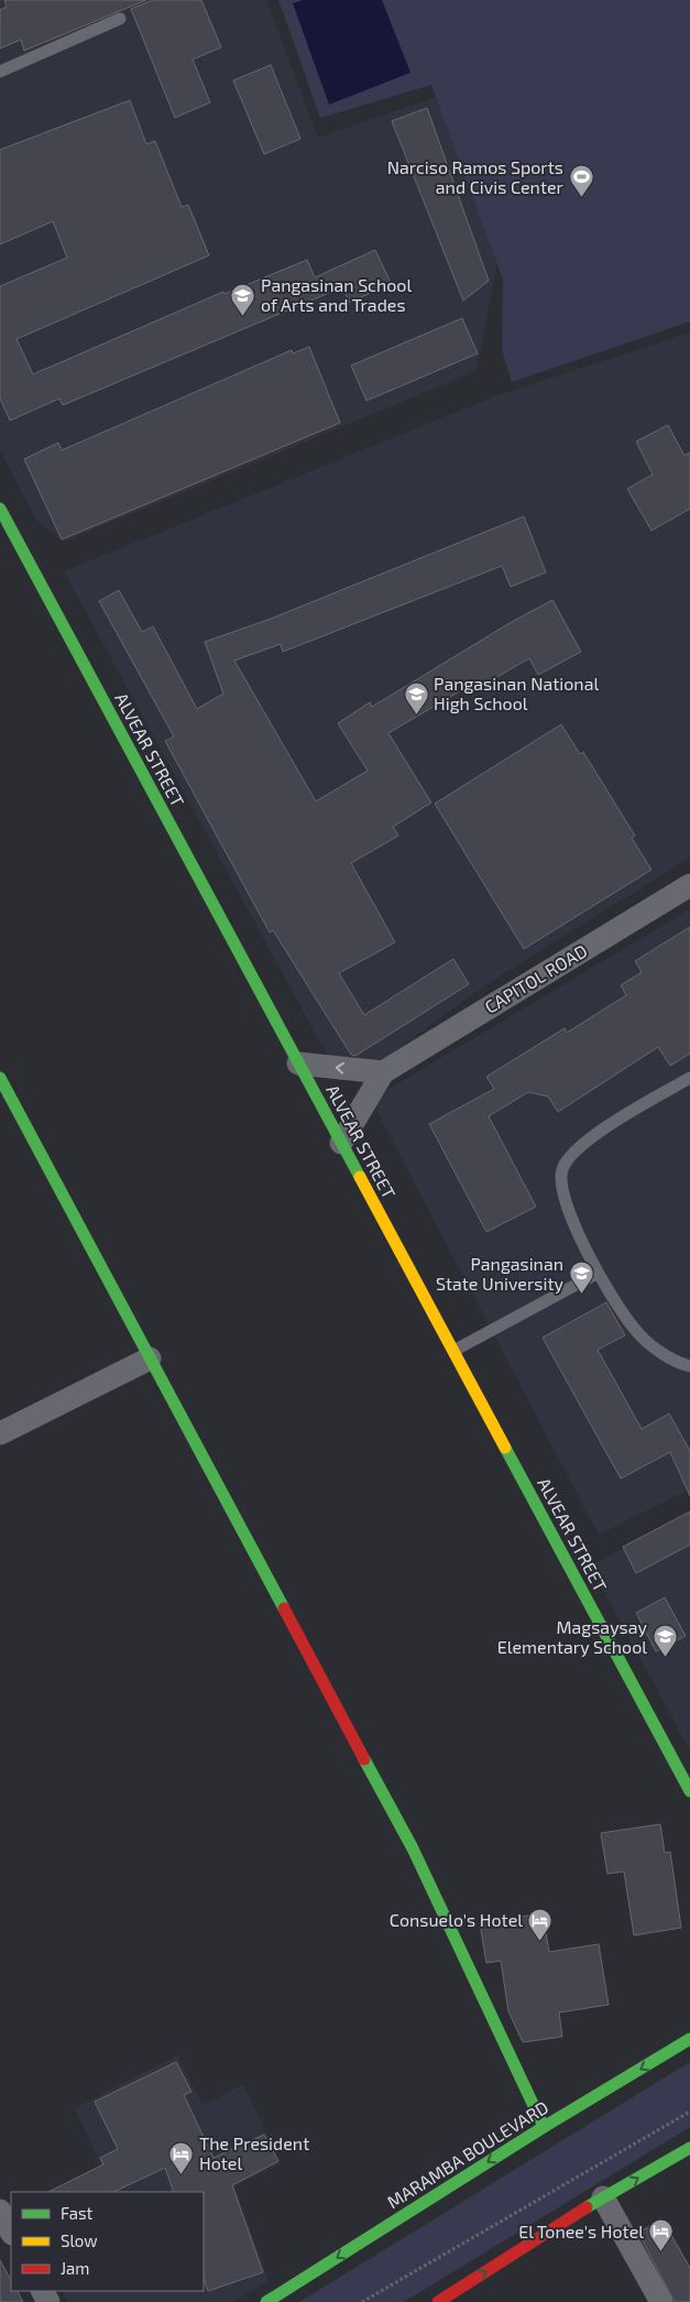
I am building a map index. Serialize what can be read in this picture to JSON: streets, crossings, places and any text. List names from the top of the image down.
{
  "streets": {
    "street": ["ALVEAR STREET", "CAPITOL ROAD", "MARAMBA BOULEVARD"]
  },
  "crossings": [
    ["ALVEAR STREET", "CAPITOL ROAD"]
  ],
  "places": {
    "sports": ["Narciso Ramos Sports and Civis Center"],
    "school or university": [
      "Pangasinan School of Arts and Trades",
      "Pangasinan National High School",
      "Pangasinan State University",
      "Magsaysay Elementary School"
    ],
    "hotel": ["Consuelo's Hotel", "The President Hotel", "El Tonee's Hotel"]
  },
  "legend": ["Fast", "Slow", "Jam"]
}
